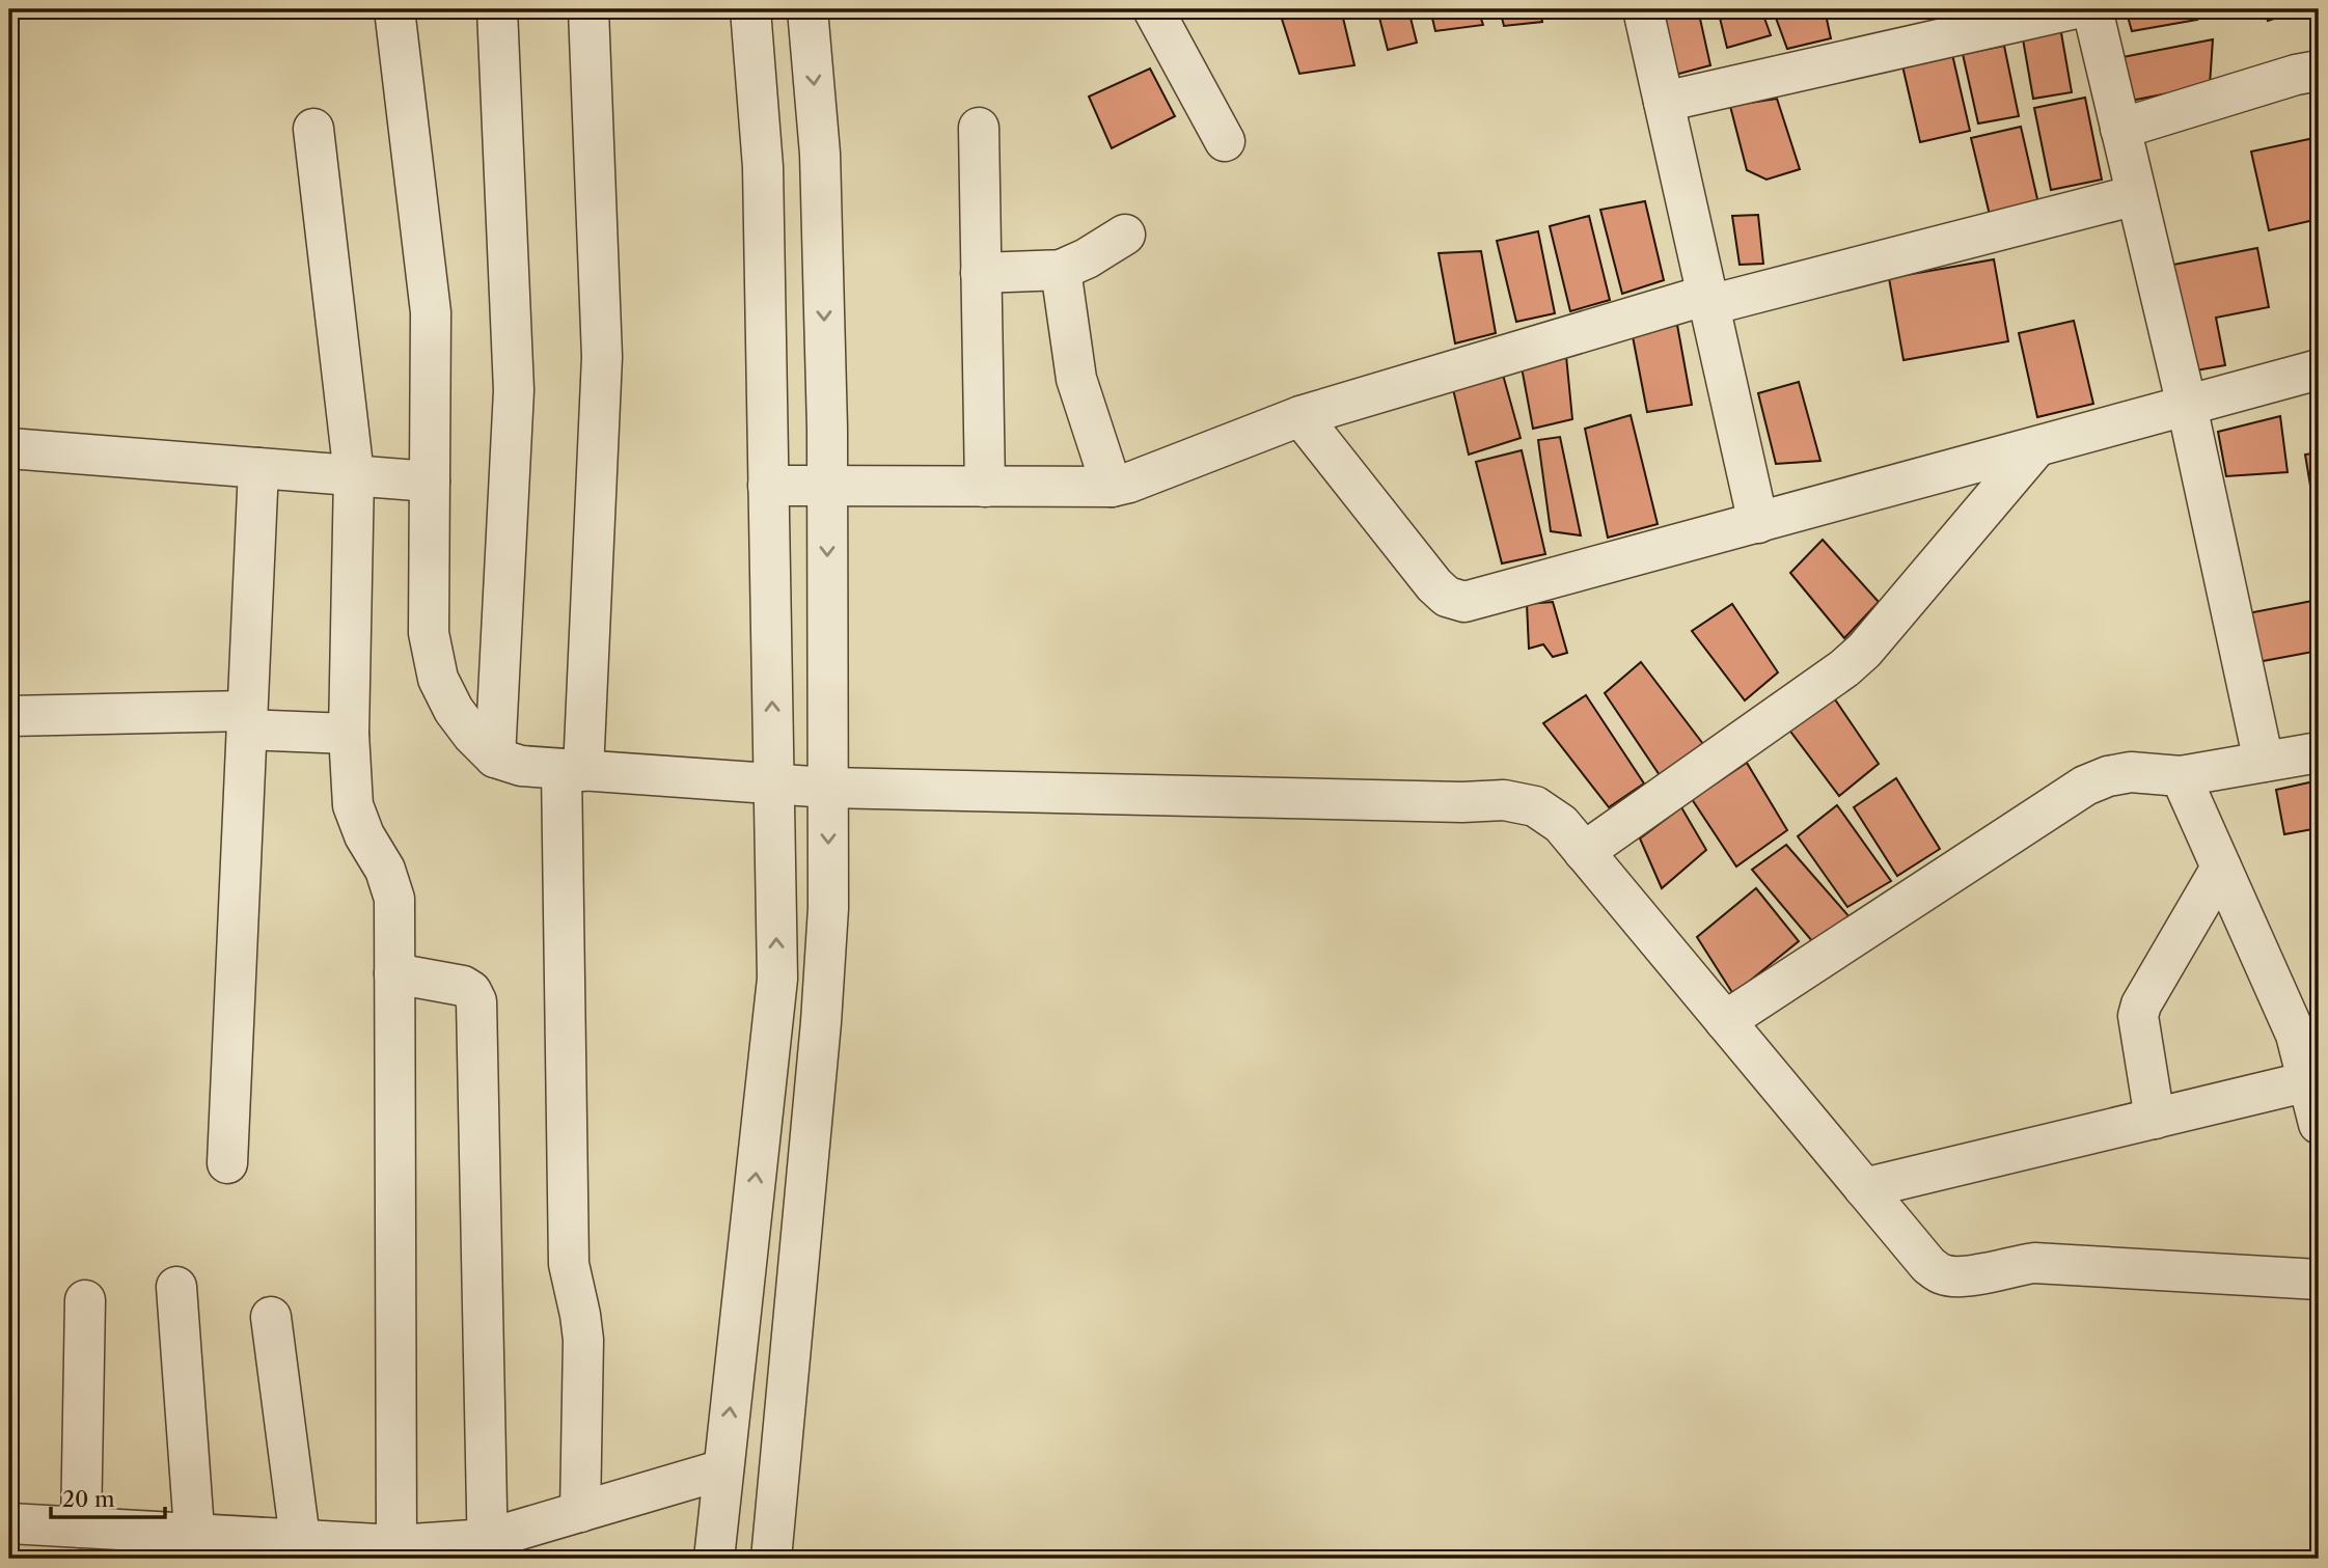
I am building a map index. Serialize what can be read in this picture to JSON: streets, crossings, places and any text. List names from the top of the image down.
{
  "scale_bar": "20 m"
}
